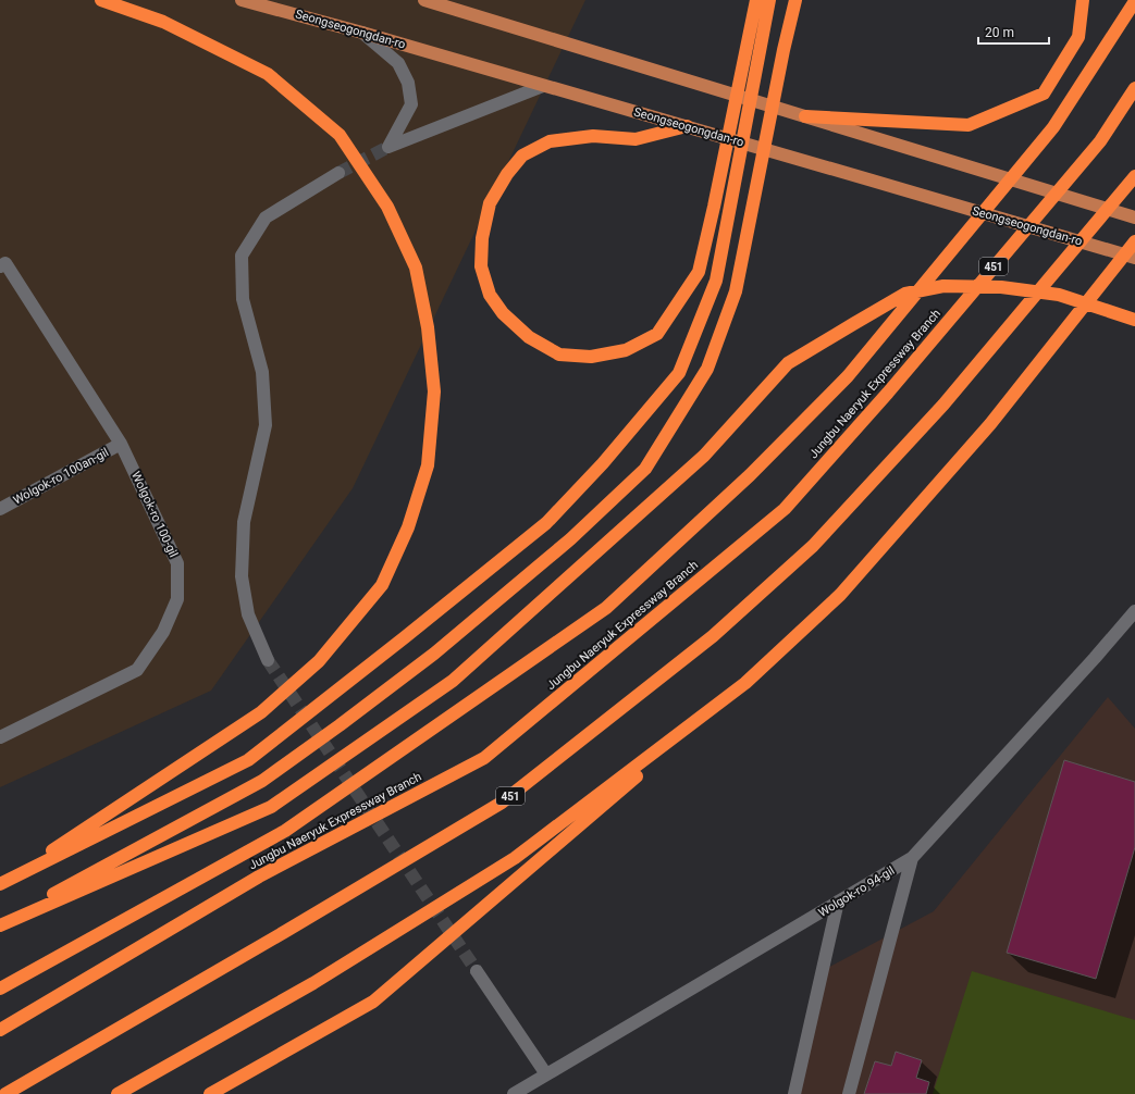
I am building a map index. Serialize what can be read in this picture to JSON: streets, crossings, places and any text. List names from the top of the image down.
{
  "streets": {
    "highway": ["451", "Jungbu Naeryuk Expressway Branch"],
    "main road": ["Seongseogongdan-ro"],
    "street": ["Wolgok-ro 100an-gil", "Wolgok-ro 100-gil", "Wolgok-ro 94-gil"]
  },
  "crossings": [
    ["Wolgok-ro 100an-gil", "Wolgok-ro 100-gil"]
  ],
  "scale_bar": "20 m"
}
